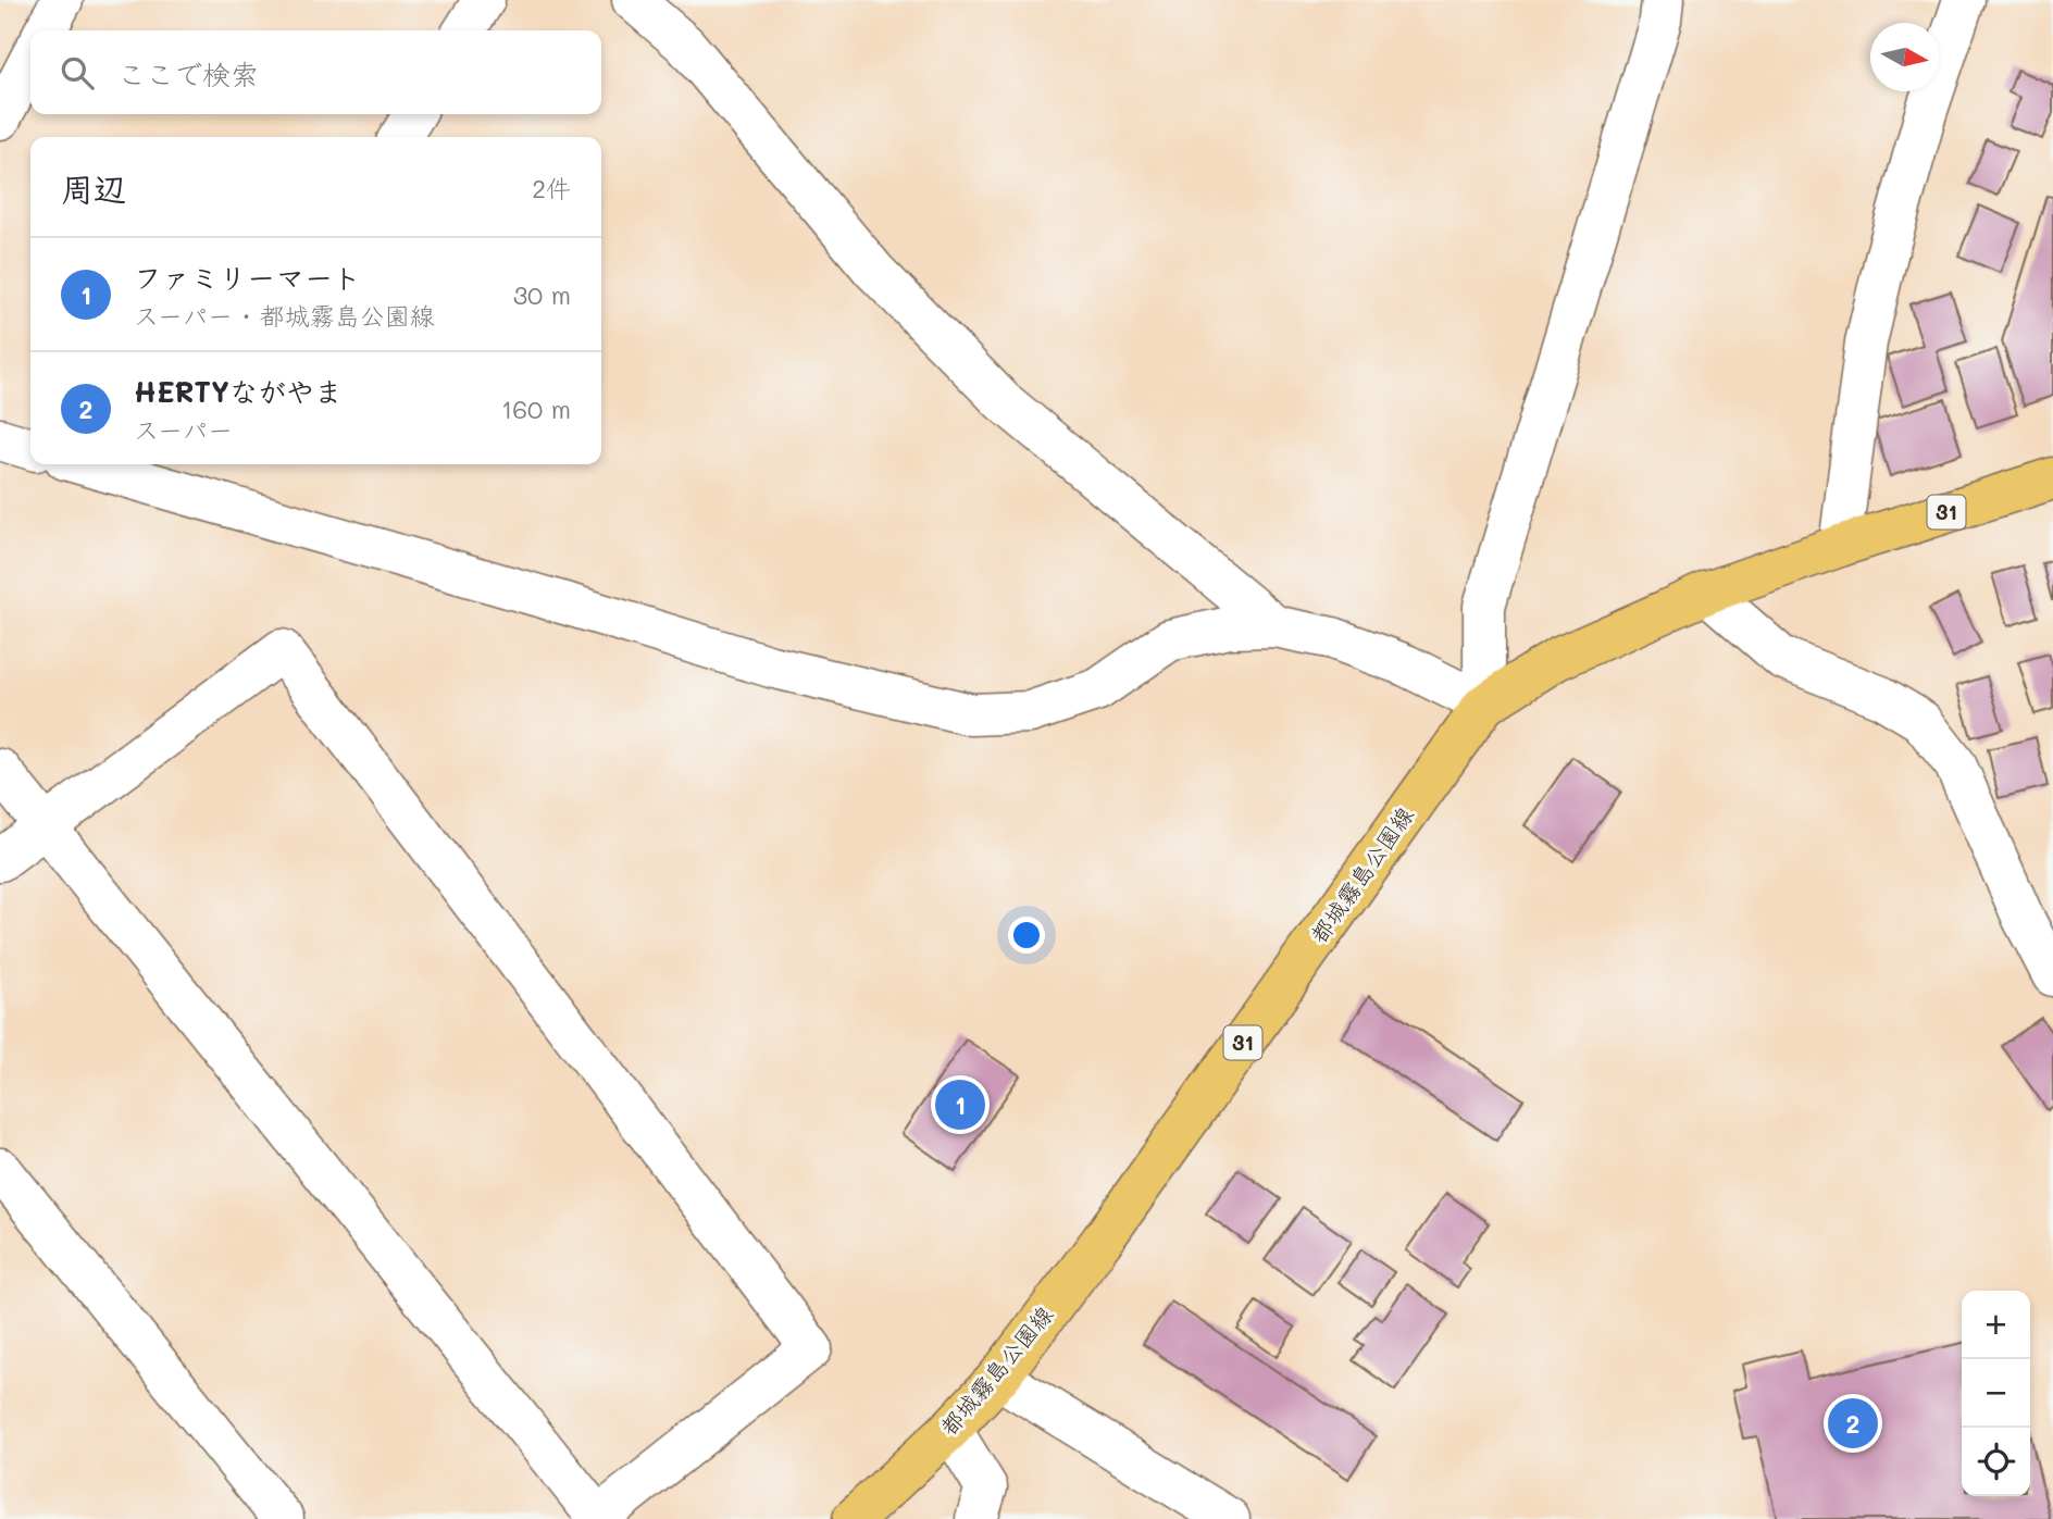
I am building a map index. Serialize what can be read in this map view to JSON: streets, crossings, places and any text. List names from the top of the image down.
{
  "streets": {
    "main road": ["31", "都城霧島公園線"]
  },
  "north": "right",
  "page": {
    "search": "ここで検索",
    "heading": ["周辺", "2件"],
    "list": [
      {
        "mark": "1",
        "name": "ファミリーマート",
        "note": "スーパー · 都城霧島公園線",
        "value": "30 m"
      },
      {
        "mark": "2",
        "name": "HERTYながやま",
        "note": "スーパー",
        "value": "160 m"
      }
    ],
    "pins": ["1", "2"],
    "map_buttons": ["+", "−"]
  }
}
